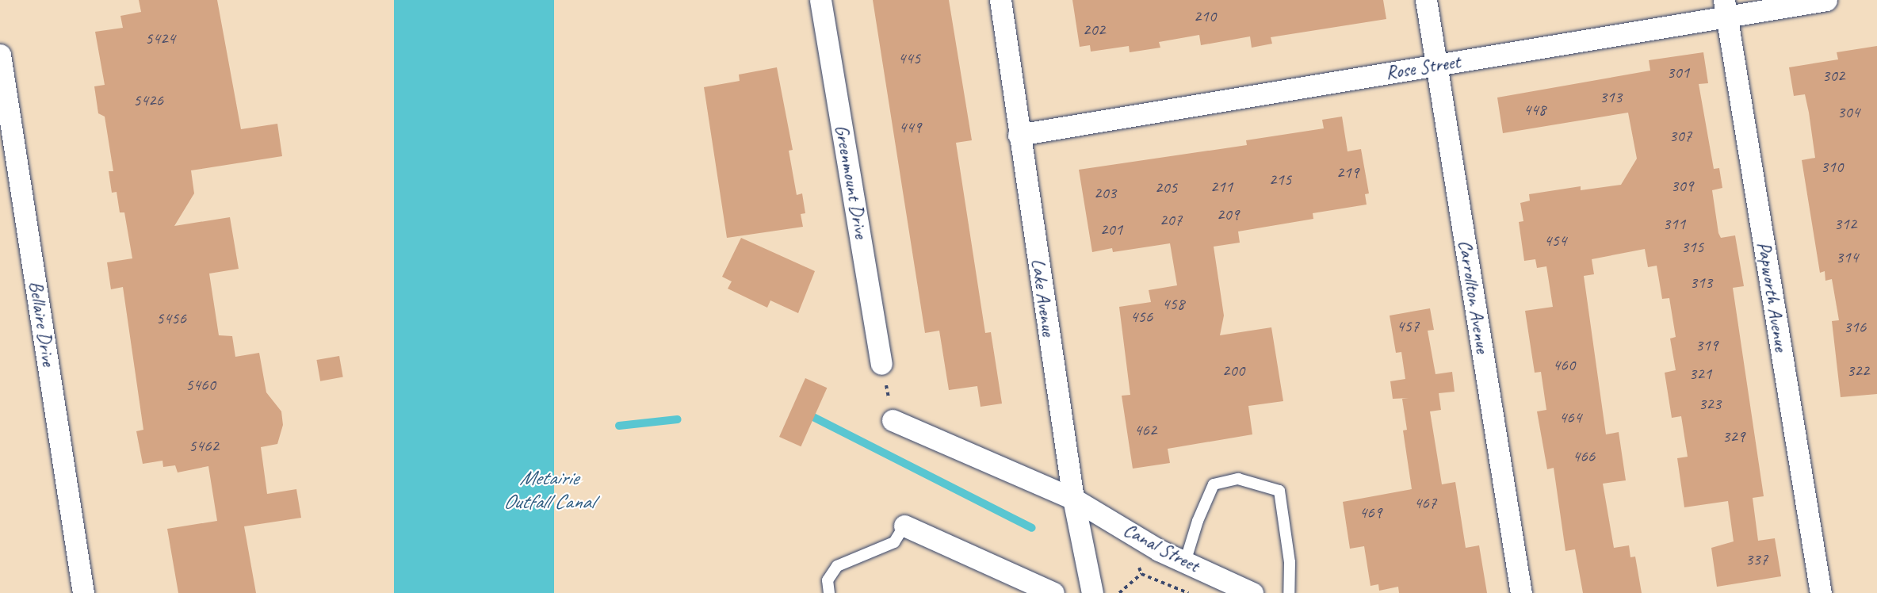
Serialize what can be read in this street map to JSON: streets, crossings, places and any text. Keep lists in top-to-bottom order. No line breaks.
{"streets":{"street":["Rose Street","Greenmount Drive","Carrollton Avenue","Papworth Avenue","Lake Avenue","Bellaire Drive","Canal Street"]},"crossings":[["Rose Street","Carrollton Avenue"],["Rose Street","Papworth Avenue"],["Rose Street","Lake Avenue"],["Lake Avenue","Canal Street"]],"water":["Metairie Outfall Canal"],"house_numbers":["210","202","5424","445","301","302","313","5426","448","304","449","307","310","219","215","309","211","205","203","209","207","311","312","201","454","315","314","313","458","456","5456","457","316","319","460","200","322","321","5460","323","464","462","329","5462","466","467","469","337"]}
